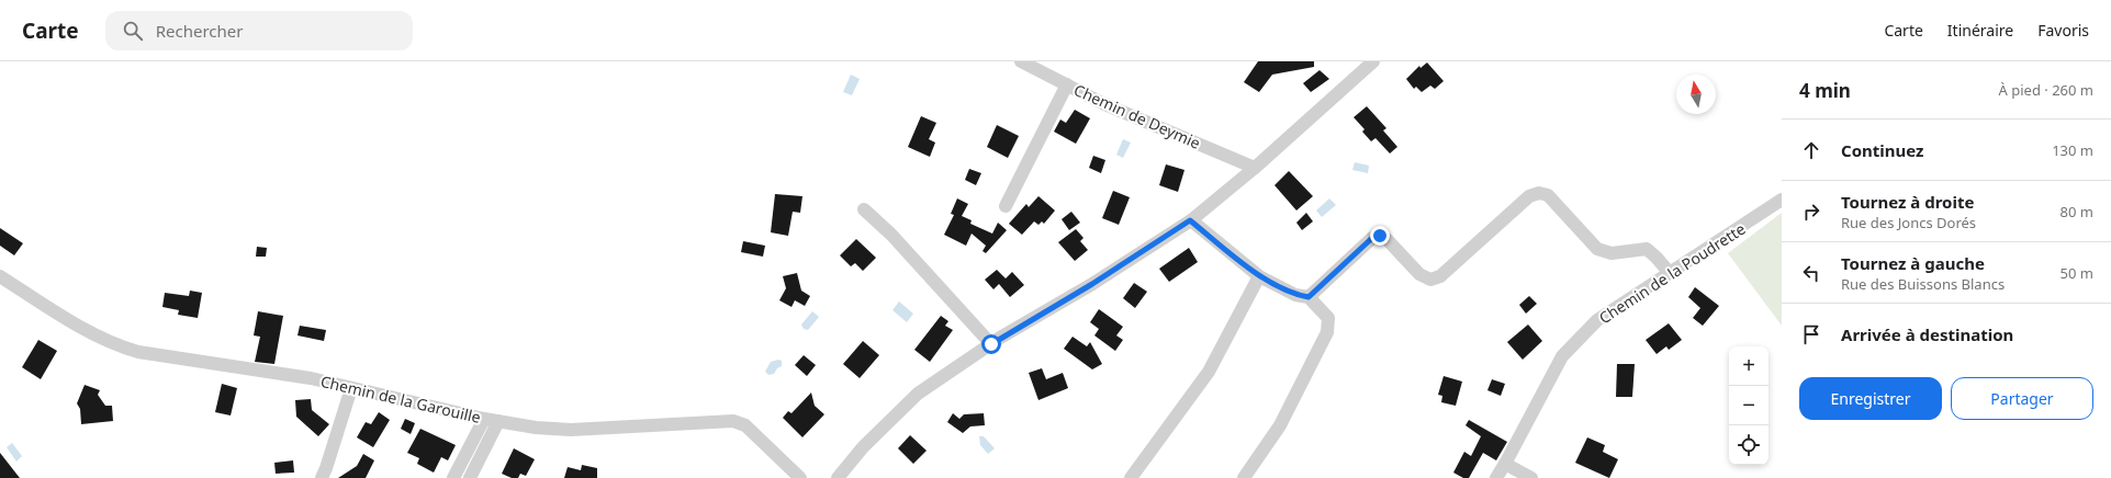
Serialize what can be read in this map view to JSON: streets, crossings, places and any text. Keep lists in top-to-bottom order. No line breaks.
{"streets":{"street":["Chemin de Deymie","Chemin de la Poudrette","Chemin de la Garouille"]},"north":"top","page":{"header":"Carte","search":"Rechercher","nav":["Carte","Itinéraire","Favoris"],"heading":["4 min","À pied · 260 m"],"list":[["Continuez","130 m"],["Tournez à droite","Rue des Joncs Dorés","80 m"],["Tournez à gauche","Rue des Buissons Blancs","50 m"],"Arrivée à destination"],"map_buttons":["+","−"],"buttons":["Enregistrer","Partager"]}}
